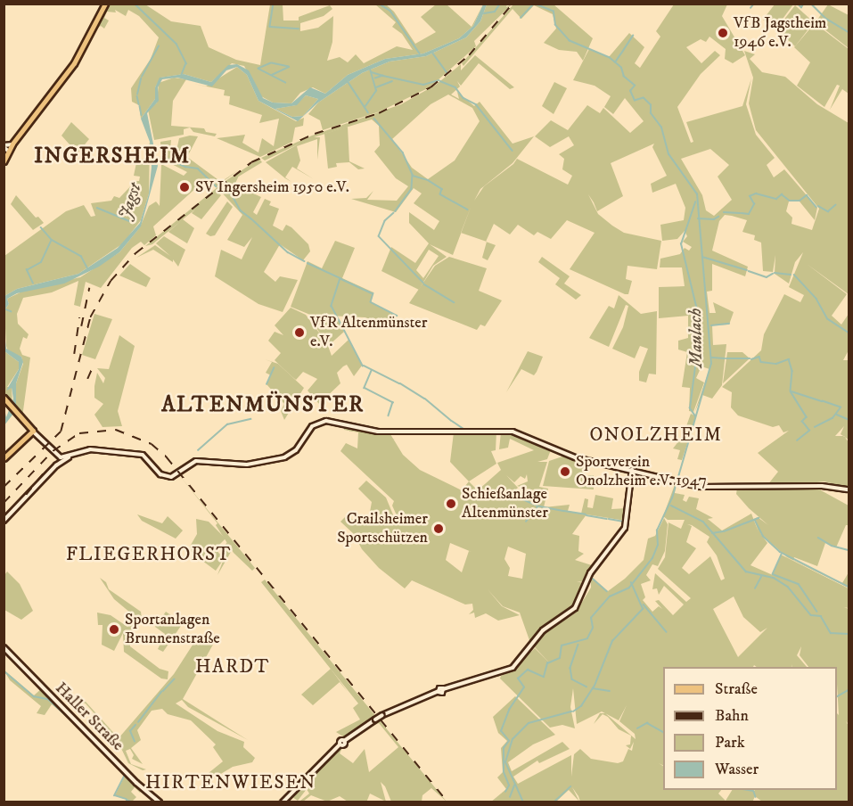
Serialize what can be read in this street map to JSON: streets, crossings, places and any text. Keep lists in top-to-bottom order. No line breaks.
{"streets":{"main road":["Haller Straße"]},"districts":["INGERSHEIM","ALTENMÜNSTER","ONOLZHEIM","FLIEGERHORST","HARDT","HIRTENWIESEN"],"water":["Jagst","Maulach"],"places":["VfB Jagstheim 1946 e.V.","SV Ingersheim 1950 e.V.","VfR Altenmünster e.V.","Sportverein Onolzheim e.V. 1947","Schießanlage Altenmünster","Crailsheimer Sportschützen","Sportanlagen Brunnenstraße"],"legend":["Straße","Bahn","Park","Wasser"]}
